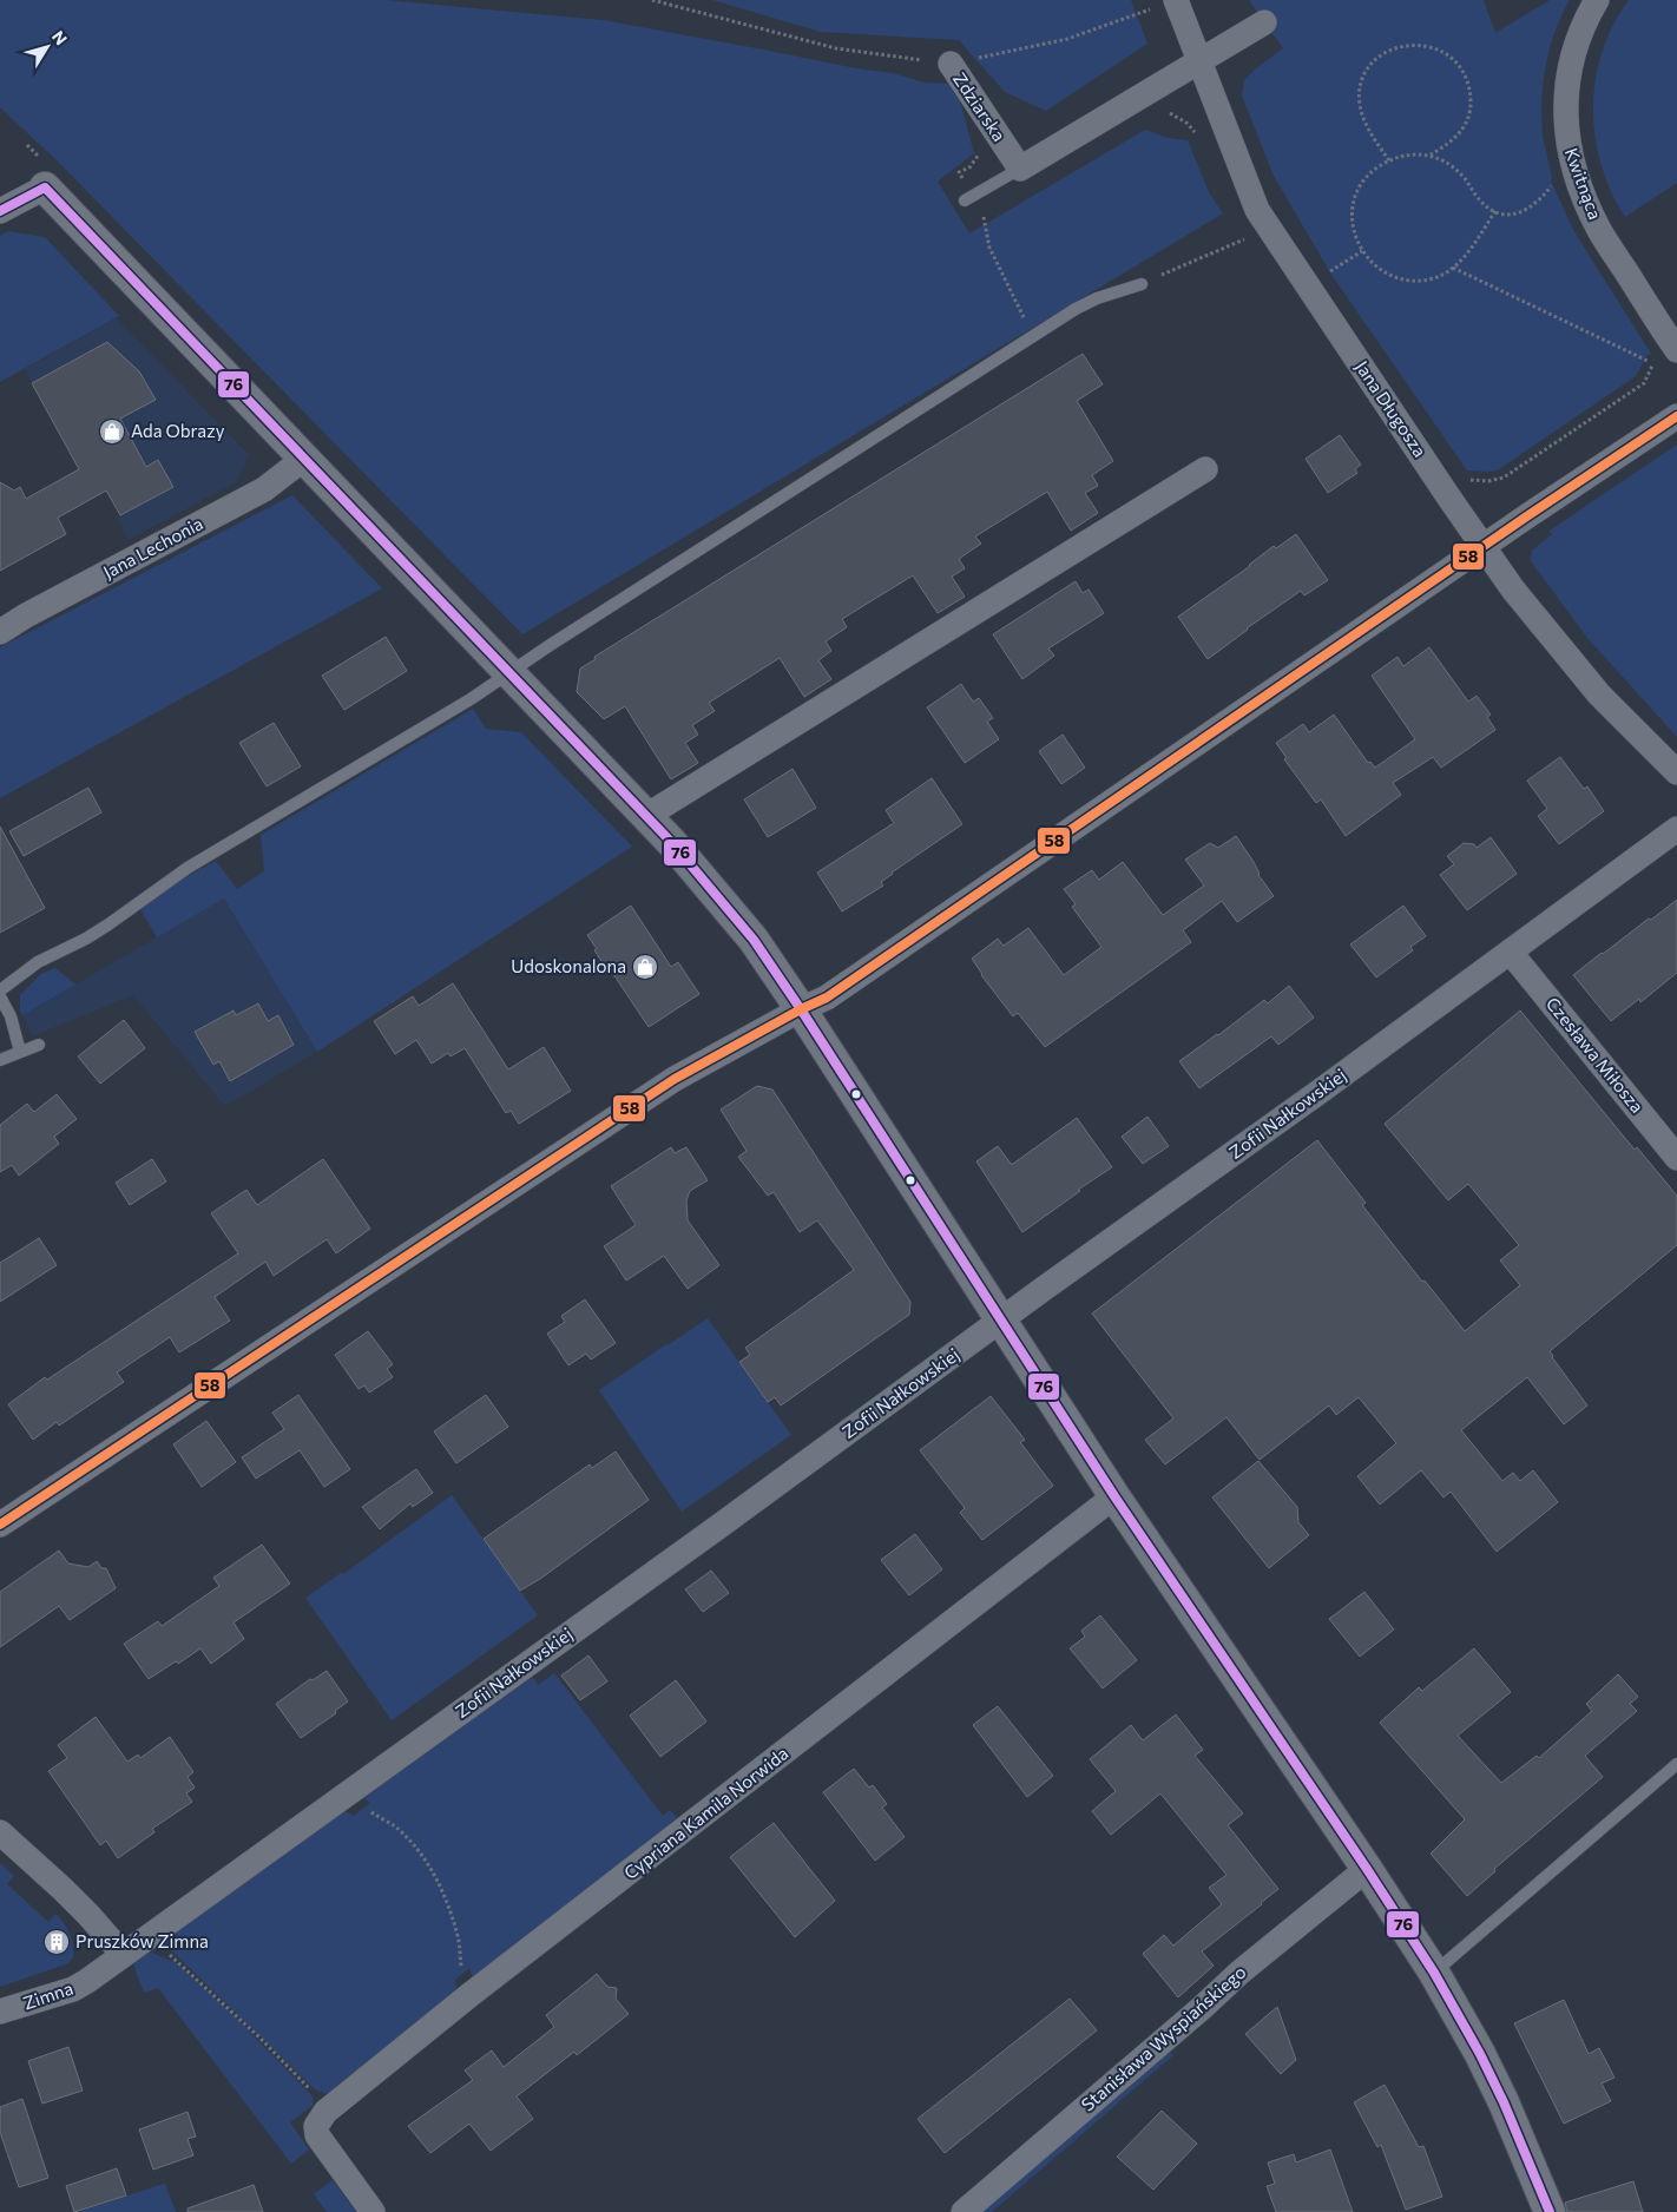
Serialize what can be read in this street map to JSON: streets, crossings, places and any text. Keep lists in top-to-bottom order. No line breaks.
{"streets":{"street":["Zdziarska","Kwitnąca","Jana Długosza","Jana Lechonia","Czesława Miłosza","Zofii Nałkowskiej","Cypriana Kamila Norwida","Zimna","Stanisława Wyspiańskiego"]},"crossings":[["Czesława Miłosza","Zofii Nałkowskiej"],["Zofii Nałkowskiej","Zimna"]],"places":{"shop":["Ada Obrazy","Udoskonalona"],"building":["Pruszków Zimna"]},"lines":["transit line 76","transit line 58"],"north":"top right"}
